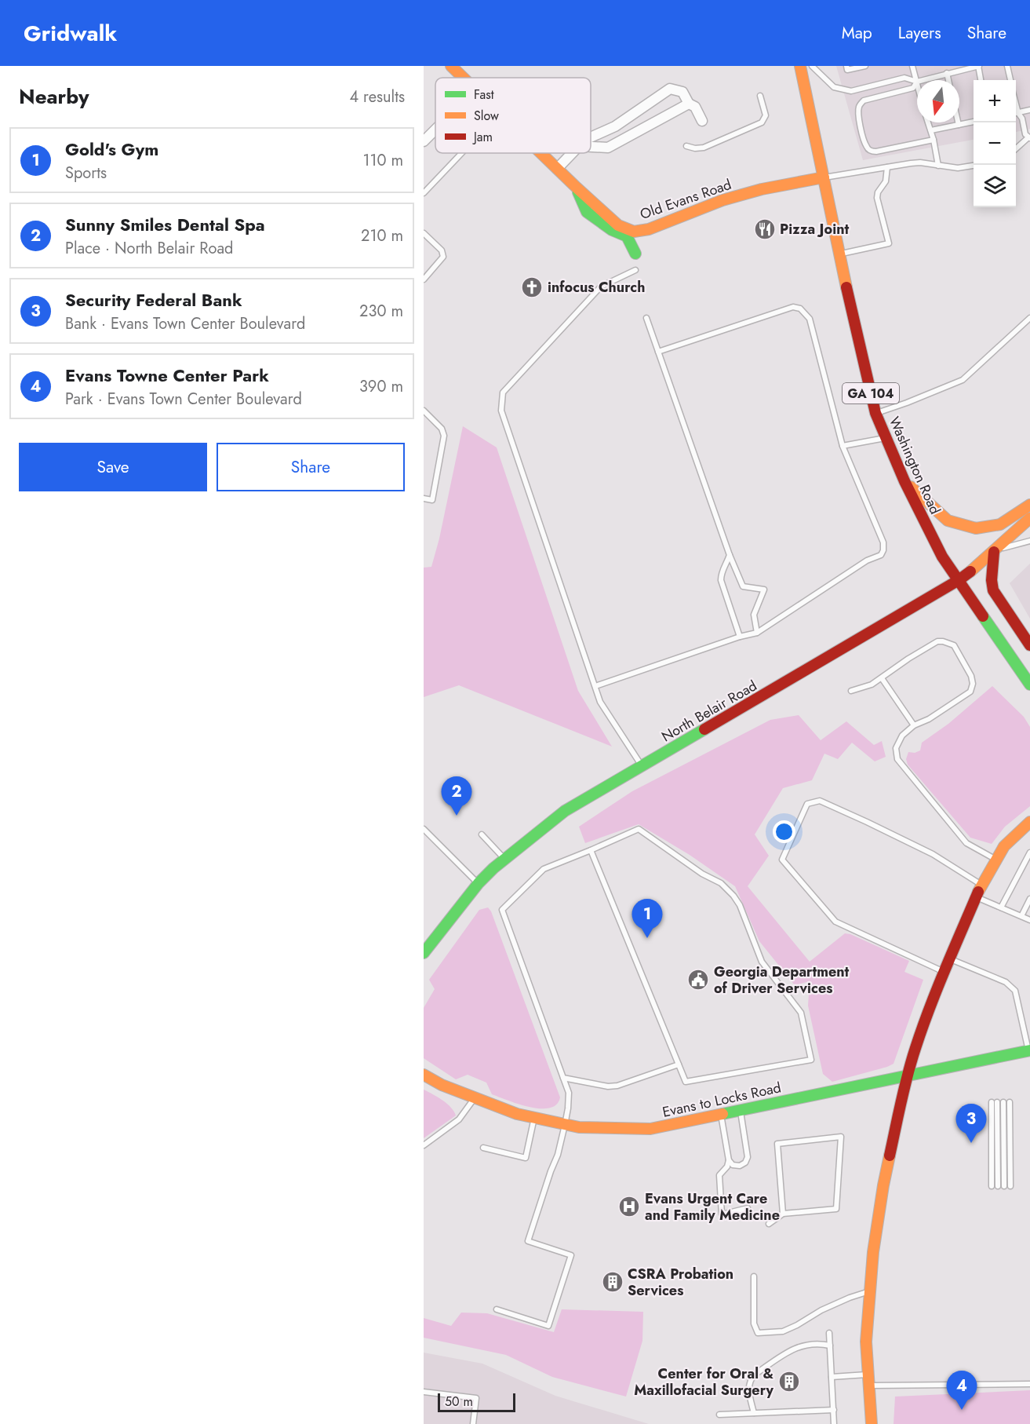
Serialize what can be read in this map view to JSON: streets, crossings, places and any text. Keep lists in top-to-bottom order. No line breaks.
{"streets":{"street":["Old Evans Road","GA 104","Washington Road","North Belair Road","Evans to Locks Road"]},"crossings":[["Old Evans Road","Washington Road"],["Washington Road","North Belair Road"]],"places":{"restaurant":["Pizza Joint"],"church":["infocus Church"],"public building":["Georgia Department of Driver Services"],"hospital":["Evans Urgent Care and Family Medicine"],"building":["CSRA Probation Services","Center for Oral & Maxillofacial Surgery"]},"legend":["Fast","Slow","Jam"],"scale_bar":"50 m","north":"bottom","page":{"header":"Gridwalk","nav":["Map","Layers","Share"],"heading":["Nearby","4 results"],"map_buttons":["+","−"],"list":[{"mark":"1","name":"Gold's Gym","note":"Sports","value":"110 m"},{"mark":"2","name":"Sunny Smiles Dental Spa","note":"Place · North Belair Road","value":"210 m"},{"mark":"3","name":"Security Federal Bank","note":"Bank · Evans Town Center Boulevard","value":"230 m"},{"mark":"4","name":"Evans Towne Center Park","note":"Park · Evans Town Center Boulevard","value":"390 m"}],"buttons":["Save","Share"],"pins":["2","1","3","4"],"scale":"50 m"}}
